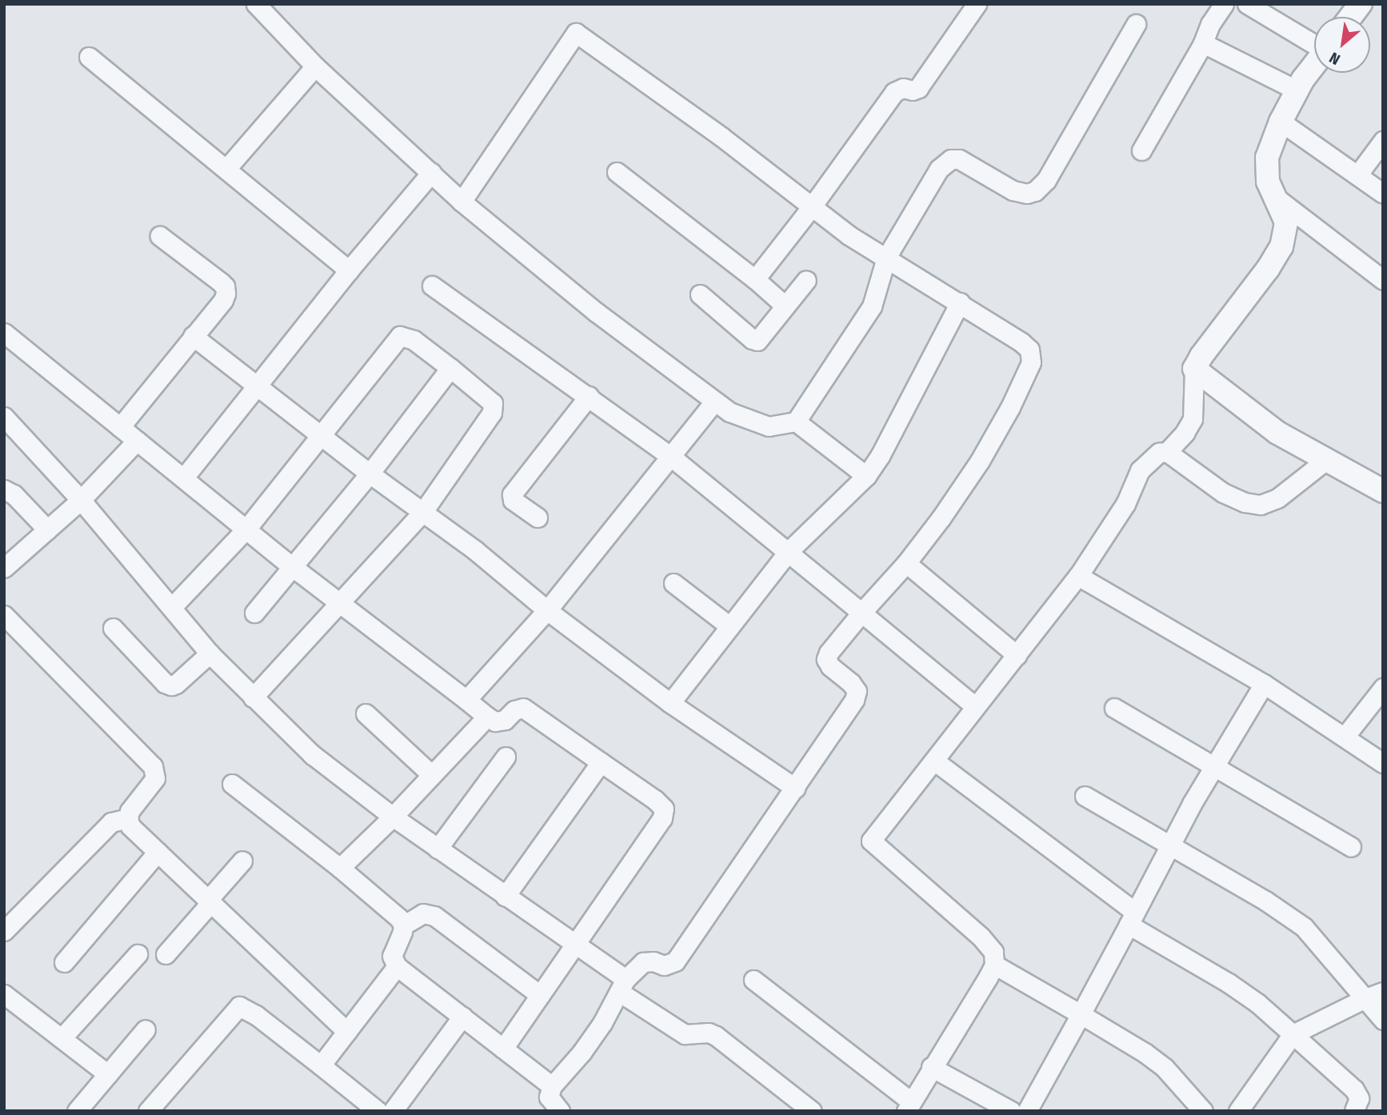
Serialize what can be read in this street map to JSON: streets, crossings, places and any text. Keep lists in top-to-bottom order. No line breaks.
{"north":"bottom left"}
